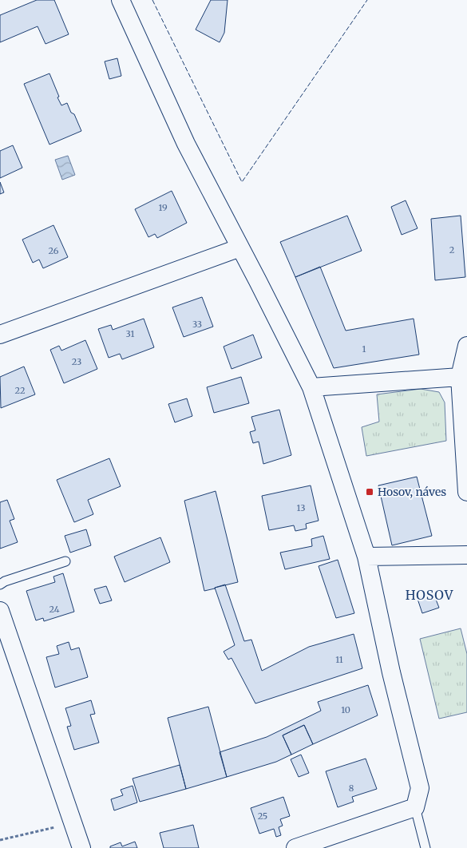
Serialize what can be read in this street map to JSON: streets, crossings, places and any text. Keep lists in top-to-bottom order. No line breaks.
{"districts":["HOSOV"],"places":{"transit":["Hosov, náves"]},"house_numbers":["19","2","26","33","31","1","23","22","13","24","11","10","8","25"]}
